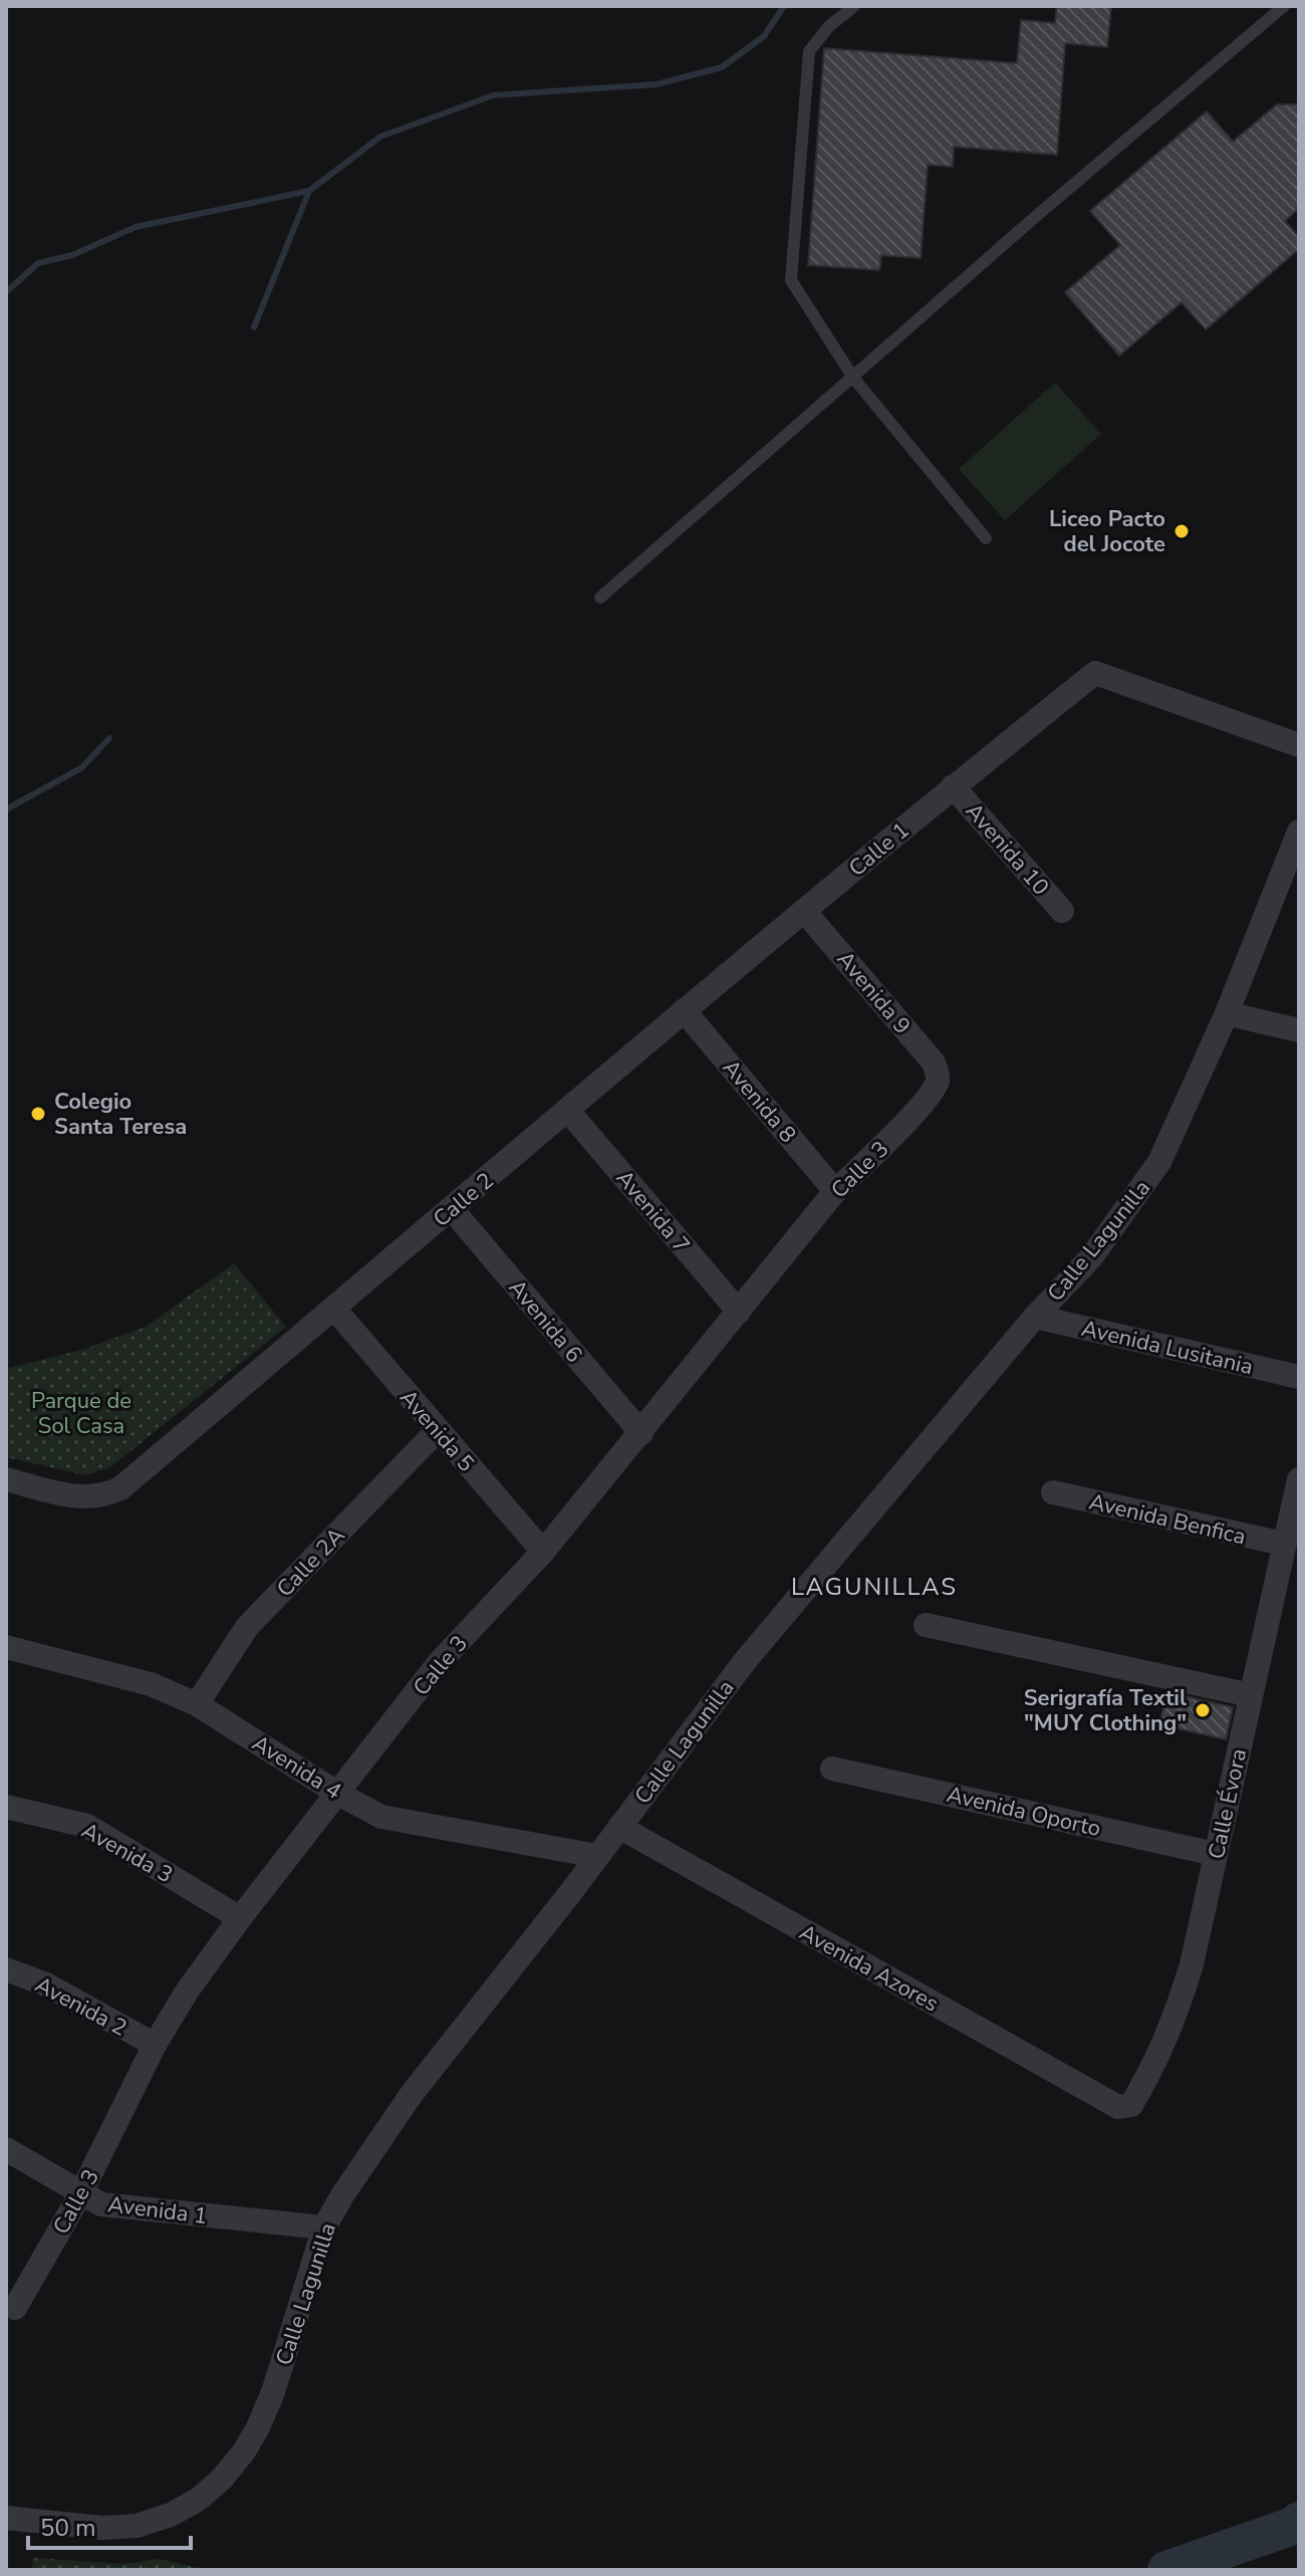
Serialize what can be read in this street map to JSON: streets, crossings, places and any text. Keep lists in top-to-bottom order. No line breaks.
{"streets":{"street":["Calle 1","Avenida 10","Avenida 9","Avenida 8","Calle 3","Calle 2","Avenida 7","Calle Lagunilla","Avenida 6","Avenida Lusitania","Avenida 5","Avenida Benfica","Calle 2A","Avenida 4","Calle Évora","Avenida Oporto","Avenida 3","Avenida Azores","Avenida 2","Avenida 1"]},"crossings":[["Calle 1","Avenida 10"],["Calle 1","Avenida 9"],["Calle 1","Calle 2"],["Avenida 9","Calle 3"],["Avenida 9","Calle 2"],["Avenida 8","Calle 3"],["Avenida 8","Calle 2"],["Calle 3","Avenida 7"],["Calle 3","Avenida 6"],["Calle 3","Avenida 5"],["Calle 3","Avenida 4"],["Calle 3","Avenida 3"],["Calle 3","Avenida 2"],["Calle 3","Avenida 1"],["Calle 2","Avenida 7"],["Calle 2","Avenida 6"],["Calle 2","Avenida 5"],["Calle Lagunilla","Avenida Lusitania"],["Calle Lagunilla","Avenida 4"],["Calle Lagunilla","Avenida Azores"],["Calle Lagunilla","Avenida 1"],["Avenida 5","Calle 2A"],["Avenida Benfica","Calle Évora"],["Calle 2A","Avenida 4"],["Calle Évora","Avenida Oporto"],["Calle Évora","Avenida Azores"]],"districts":["LAGUNILLAS"],"parks":["Parque de Sol Casa"],"places":["Liceo Pacto del Jocote","Colegio Santa Teresa","Serigrafía Textil \"MUY Clothing\""],"scale_bar":"50 m"}
